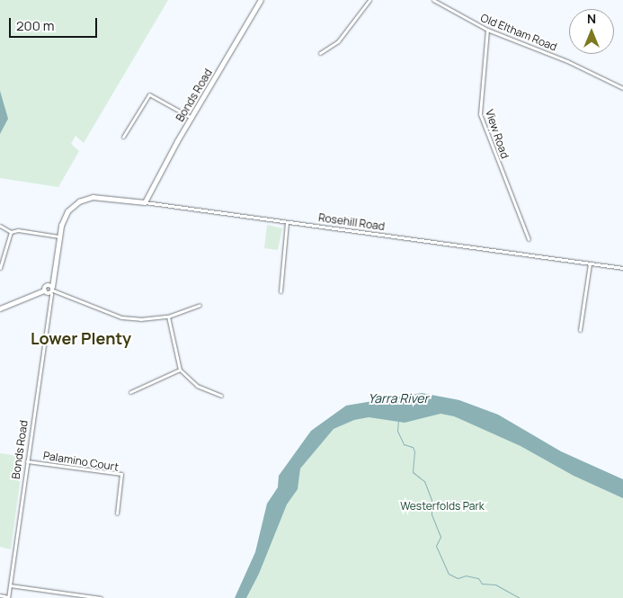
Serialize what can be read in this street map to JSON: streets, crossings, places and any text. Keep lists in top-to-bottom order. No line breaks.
{"streets":{"street":["Old Eltham Road","Bonds Road","View Road","Rosehill Road","Palamino Court"]},"crossings":[["Old Eltham Road","View Road"],["Bonds Road","Rosehill Road"],["Bonds Road","Palamino Court"]],"districts":["Lower Plenty"],"water":["Yarra River"],"parks":["Westerfolds Park"],"scale_bar":"200 m","north":"top"}
